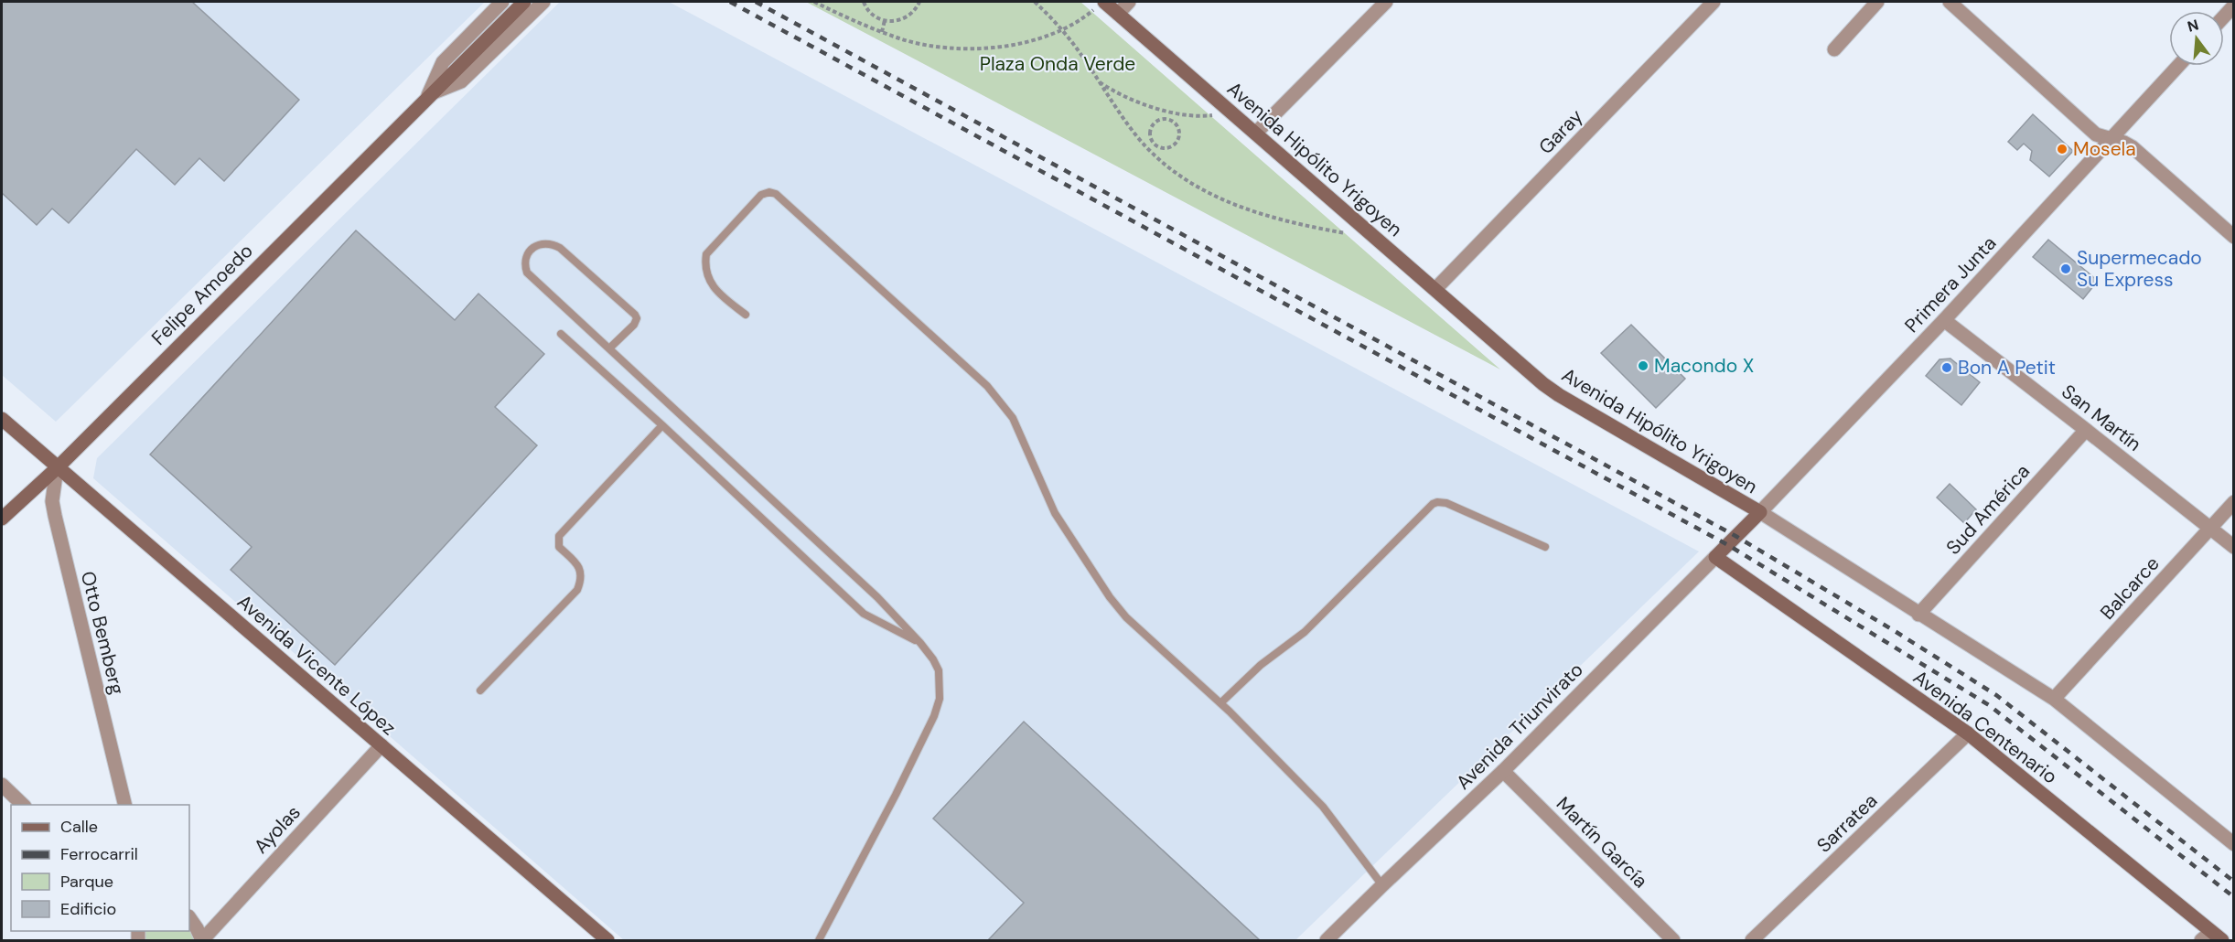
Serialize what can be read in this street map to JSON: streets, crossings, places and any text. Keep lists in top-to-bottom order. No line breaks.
{"streets":{"main road":["Avenida Hipólito Yrigoyen","Primera Junta","Felipe Amoedo","Avenida Vicente López","Avenida Triunvirato","Avenida Centenario"],"street":["Garay","San Martín","Sud América","Balcarce","Otto Bemberg","Sarratea","Ayolas","Martín García"]},"crossings":[["Garay","Avenida Hipólito Yrigoyen"],["Avenida Hipólito Yrigoyen","Primera Junta"],["Avenida Hipólito Yrigoyen","Sud América"],["Avenida Hipólito Yrigoyen","Balcarce"],["Primera Junta","San Martín"],["Primera Junta","Avenida Triunvirato"],["Felipe Amoedo","Otto Bemberg"],["Felipe Amoedo","Avenida Vicente López"],["San Martín","Sud América"],["San Martín","Balcarce"],["Otto Bemberg","Avenida Vicente López"],["Avenida Vicente López","Ayolas"],["Avenida Triunvirato","Avenida Centenario"],["Avenida Triunvirato","Martín García"],["Avenida Centenario","Sarratea"]],"parks":["Plaza Onda Verde"],"places":["Mosela","Supermecado Su Express","Macondo X","Bon A Petit"],"legend":["Calle","Ferrocarril","Parque","Edificio"],"north":"top"}
